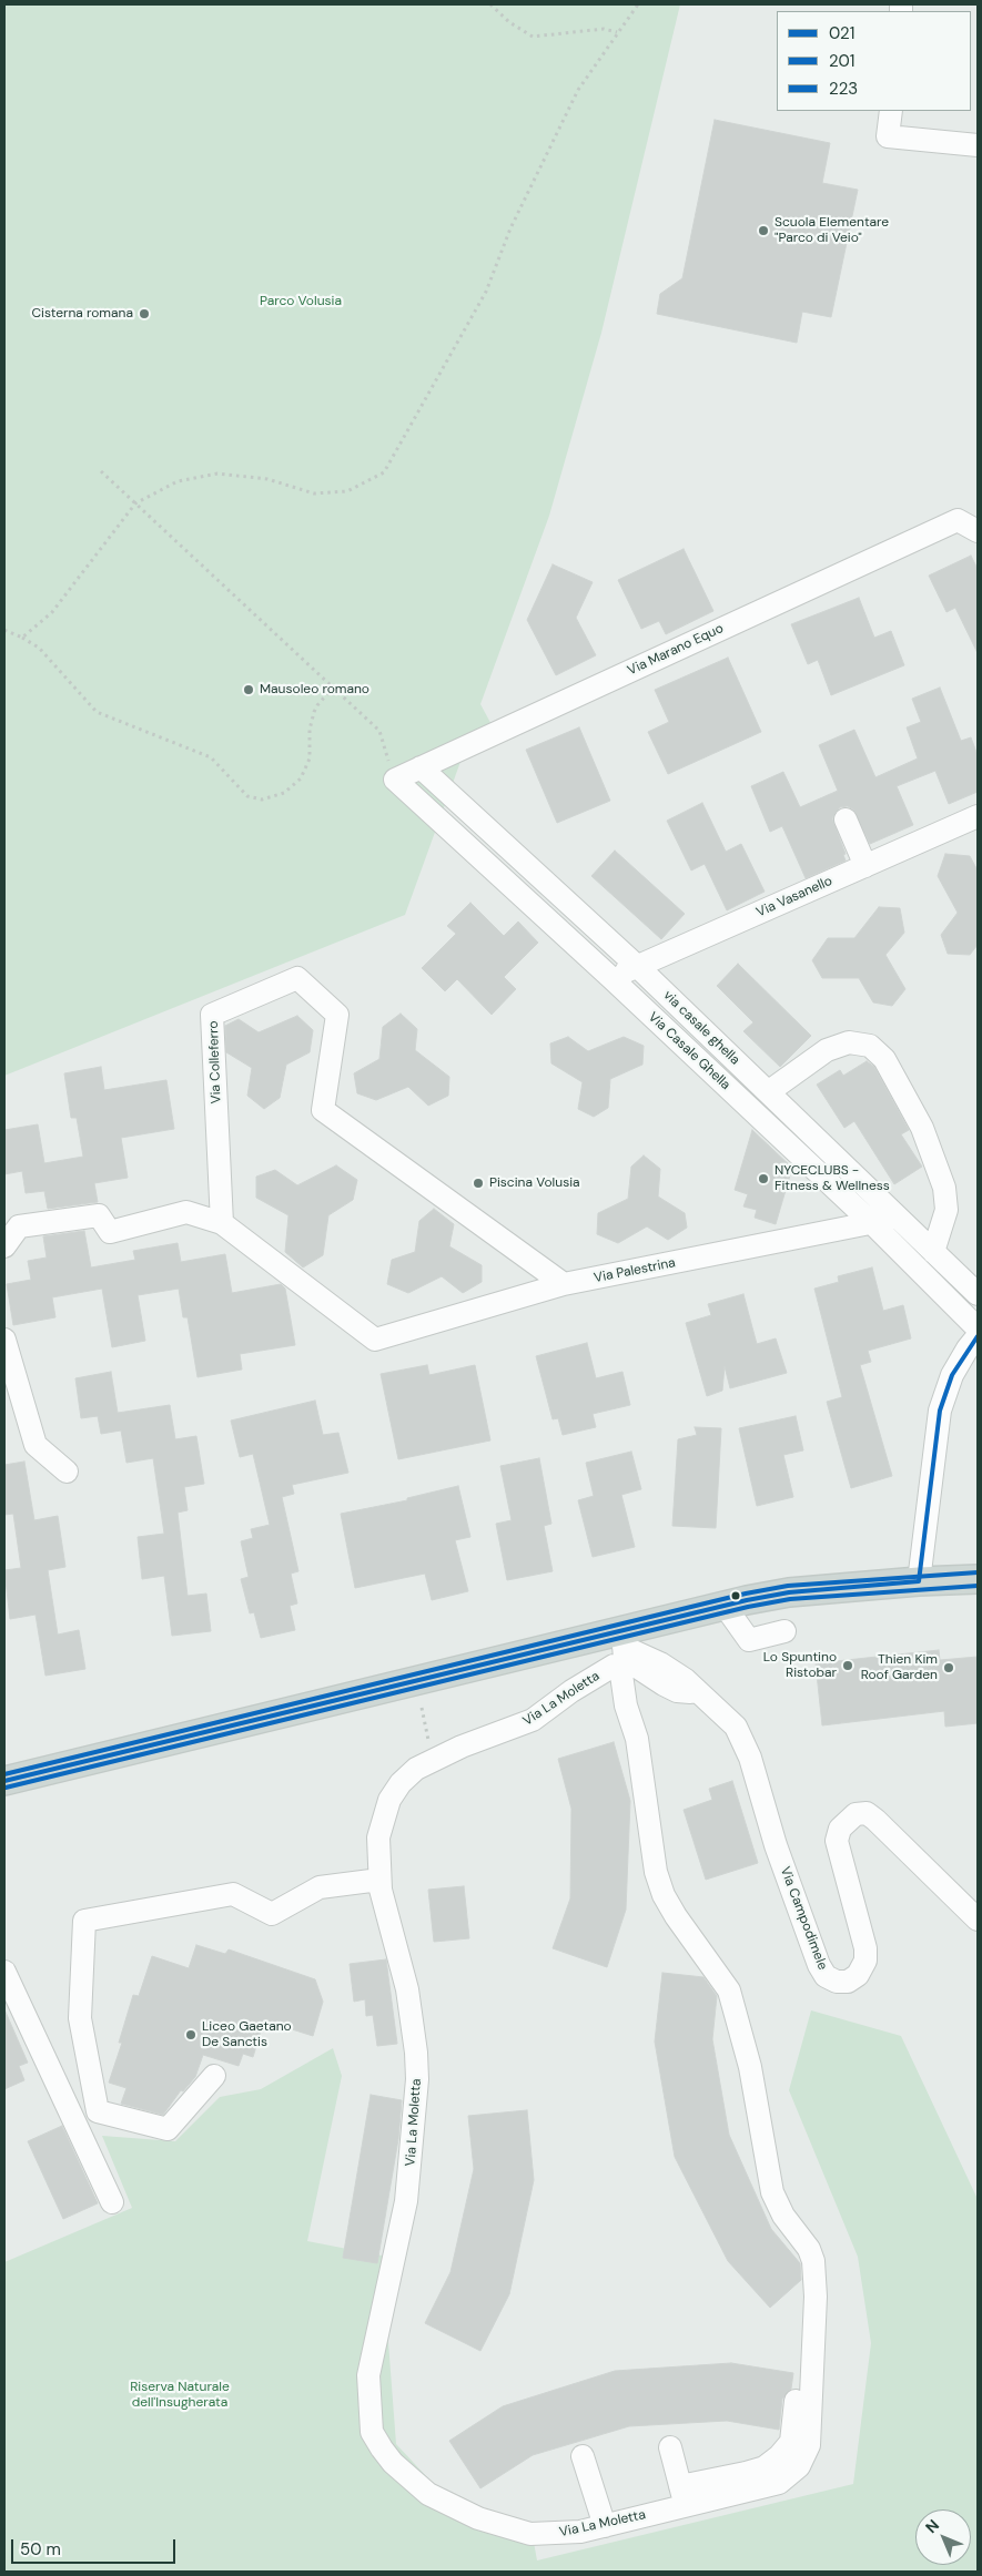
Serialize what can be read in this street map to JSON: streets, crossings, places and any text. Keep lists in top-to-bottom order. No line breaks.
{"streets":{"street":["Via Marano Equo","Via Vasanello","via casale ghella","Via Casale Ghella","Via Colleferro","Via Palestrina","Via La Moletta","Via Campodimele"]},"crossings":[["Via Marano Equo","via casale ghella"],["Via Marano Equo","Via Casale Ghella"],["Via Vasanello","via casale ghella"],["Via Vasanello","Via Casale Ghella"],["via casale ghella","Via Palestrina"],["Via Casale Ghella","Via Palestrina"],["Via Colleferro","Via Palestrina"],["Via La Moletta","Via Campodimele"]],"parks":["Parco Volusia","Riserva Naturale dell'Insugherata"],"places":["Scuola Elementare \"Parco di Veio\"","Cisterna romana","Mausoleo romano","NYCECLUBS - Fitness & Wellness","Piscina Volusia","Lo Spuntino Ristobar","Thien Kim Roof Garden","Liceo Gaetano De Sanctis"],"lines":["transit line 021","transit line 223","transit line 201"],"legend":["021","201","223"],"scale_bar":"50 m","north":"top left"}
